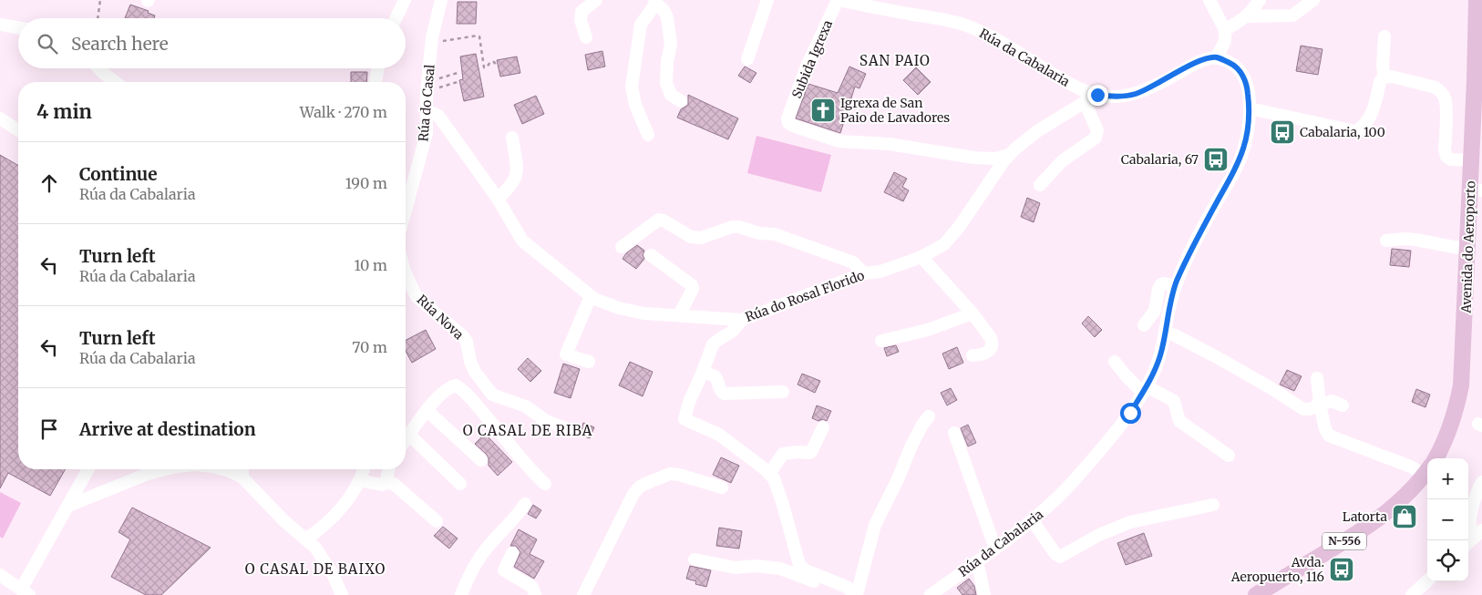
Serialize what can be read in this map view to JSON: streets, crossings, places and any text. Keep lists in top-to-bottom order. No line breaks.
{"streets":{"main road":["Avenida do Aeroporto","N-556"],"street":["Rúa da Cabalaria","Subida Igrexa","Rúa do Casal","Rúa do Rosal Florido","Rúa Nova"]},"crossings":[["Rúa da Cabalaria","Subida Igrexa"],["Rúa da Cabalaria","Rúa do Rosal Florido"],["Subida Igrexa","Rúa do Rosal Florido"],["Rúa do Casal","Rúa do Rosal Florido"]],"districts":["SAN PAIO","O CASAL DE RIBA","O CASAL DE BAIXO"],"places":{"church":["Igrexa de San Paio de Lavadores"],"bus stop":["Cabalaria, 100","Cabalaria, 67","Avda. Aeropuerto, 116"],"shop":["Latorta"]},"page":{"search":"Search here","heading":["4 min","Walk · 270 m"],"list":[["Continue","Rúa da Cabalaria","190 m"],["Turn left","Rúa da Cabalaria","10 m"],["Turn left","Rúa da Cabalaria","70 m"],"Arrive at destination"],"map_buttons":["+","−"]}}
